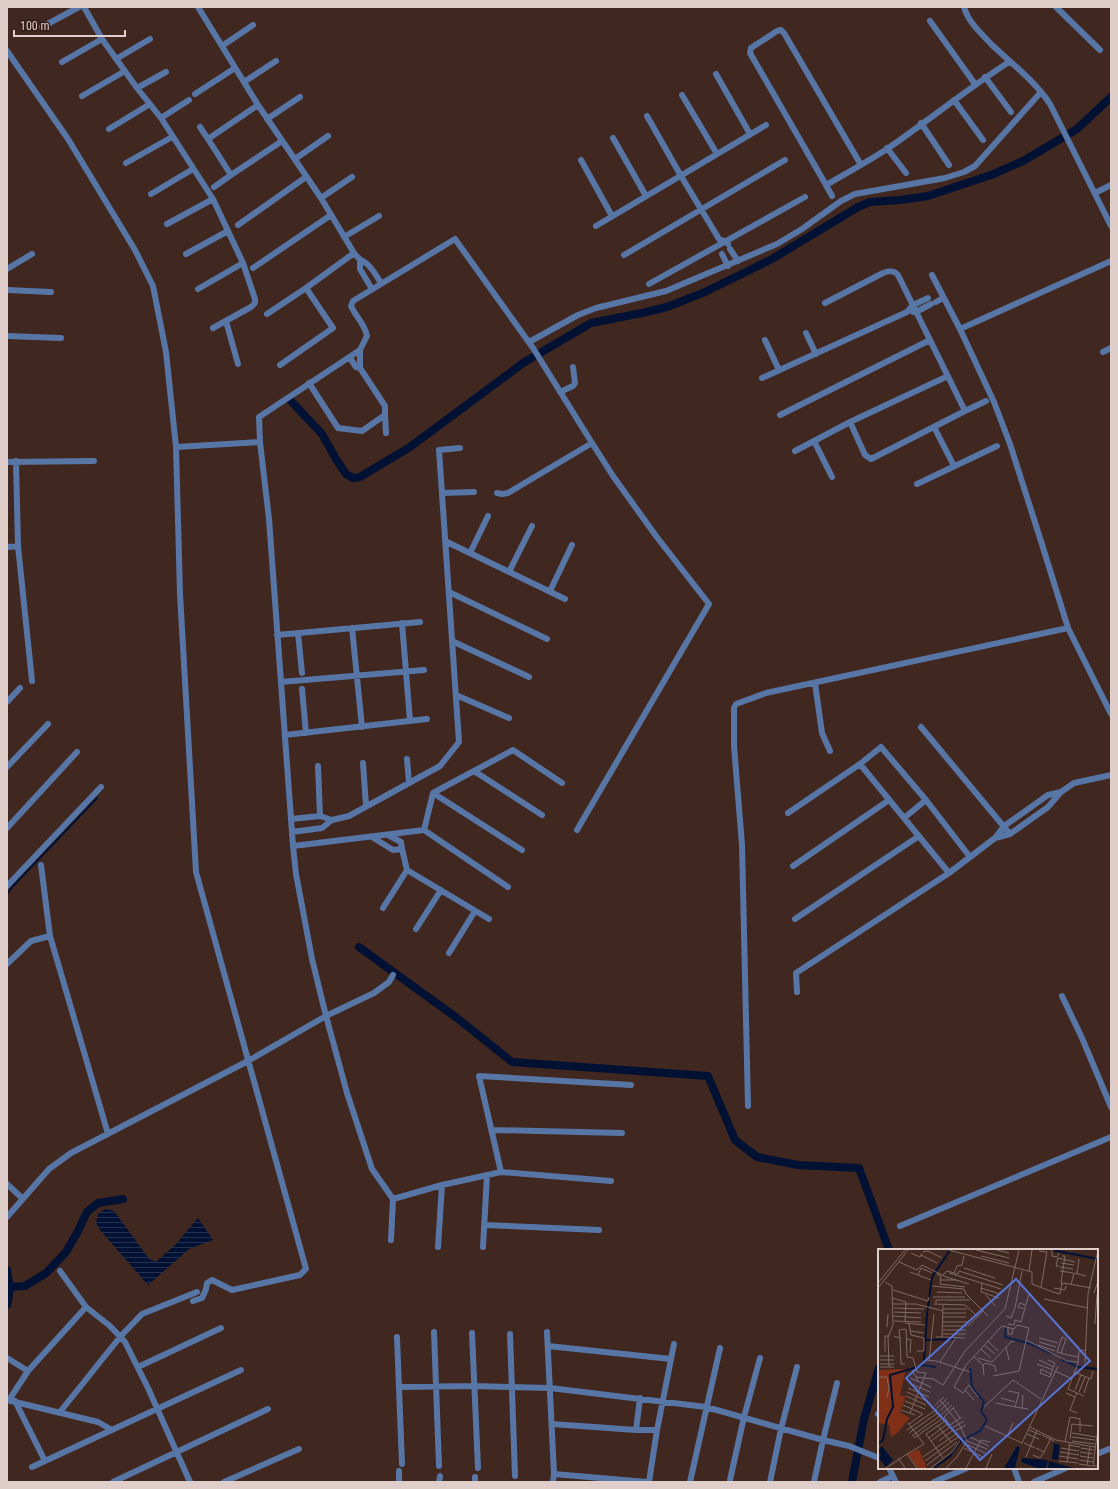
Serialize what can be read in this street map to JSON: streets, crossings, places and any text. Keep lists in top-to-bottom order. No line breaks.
{"scale_bar":"100 m"}
